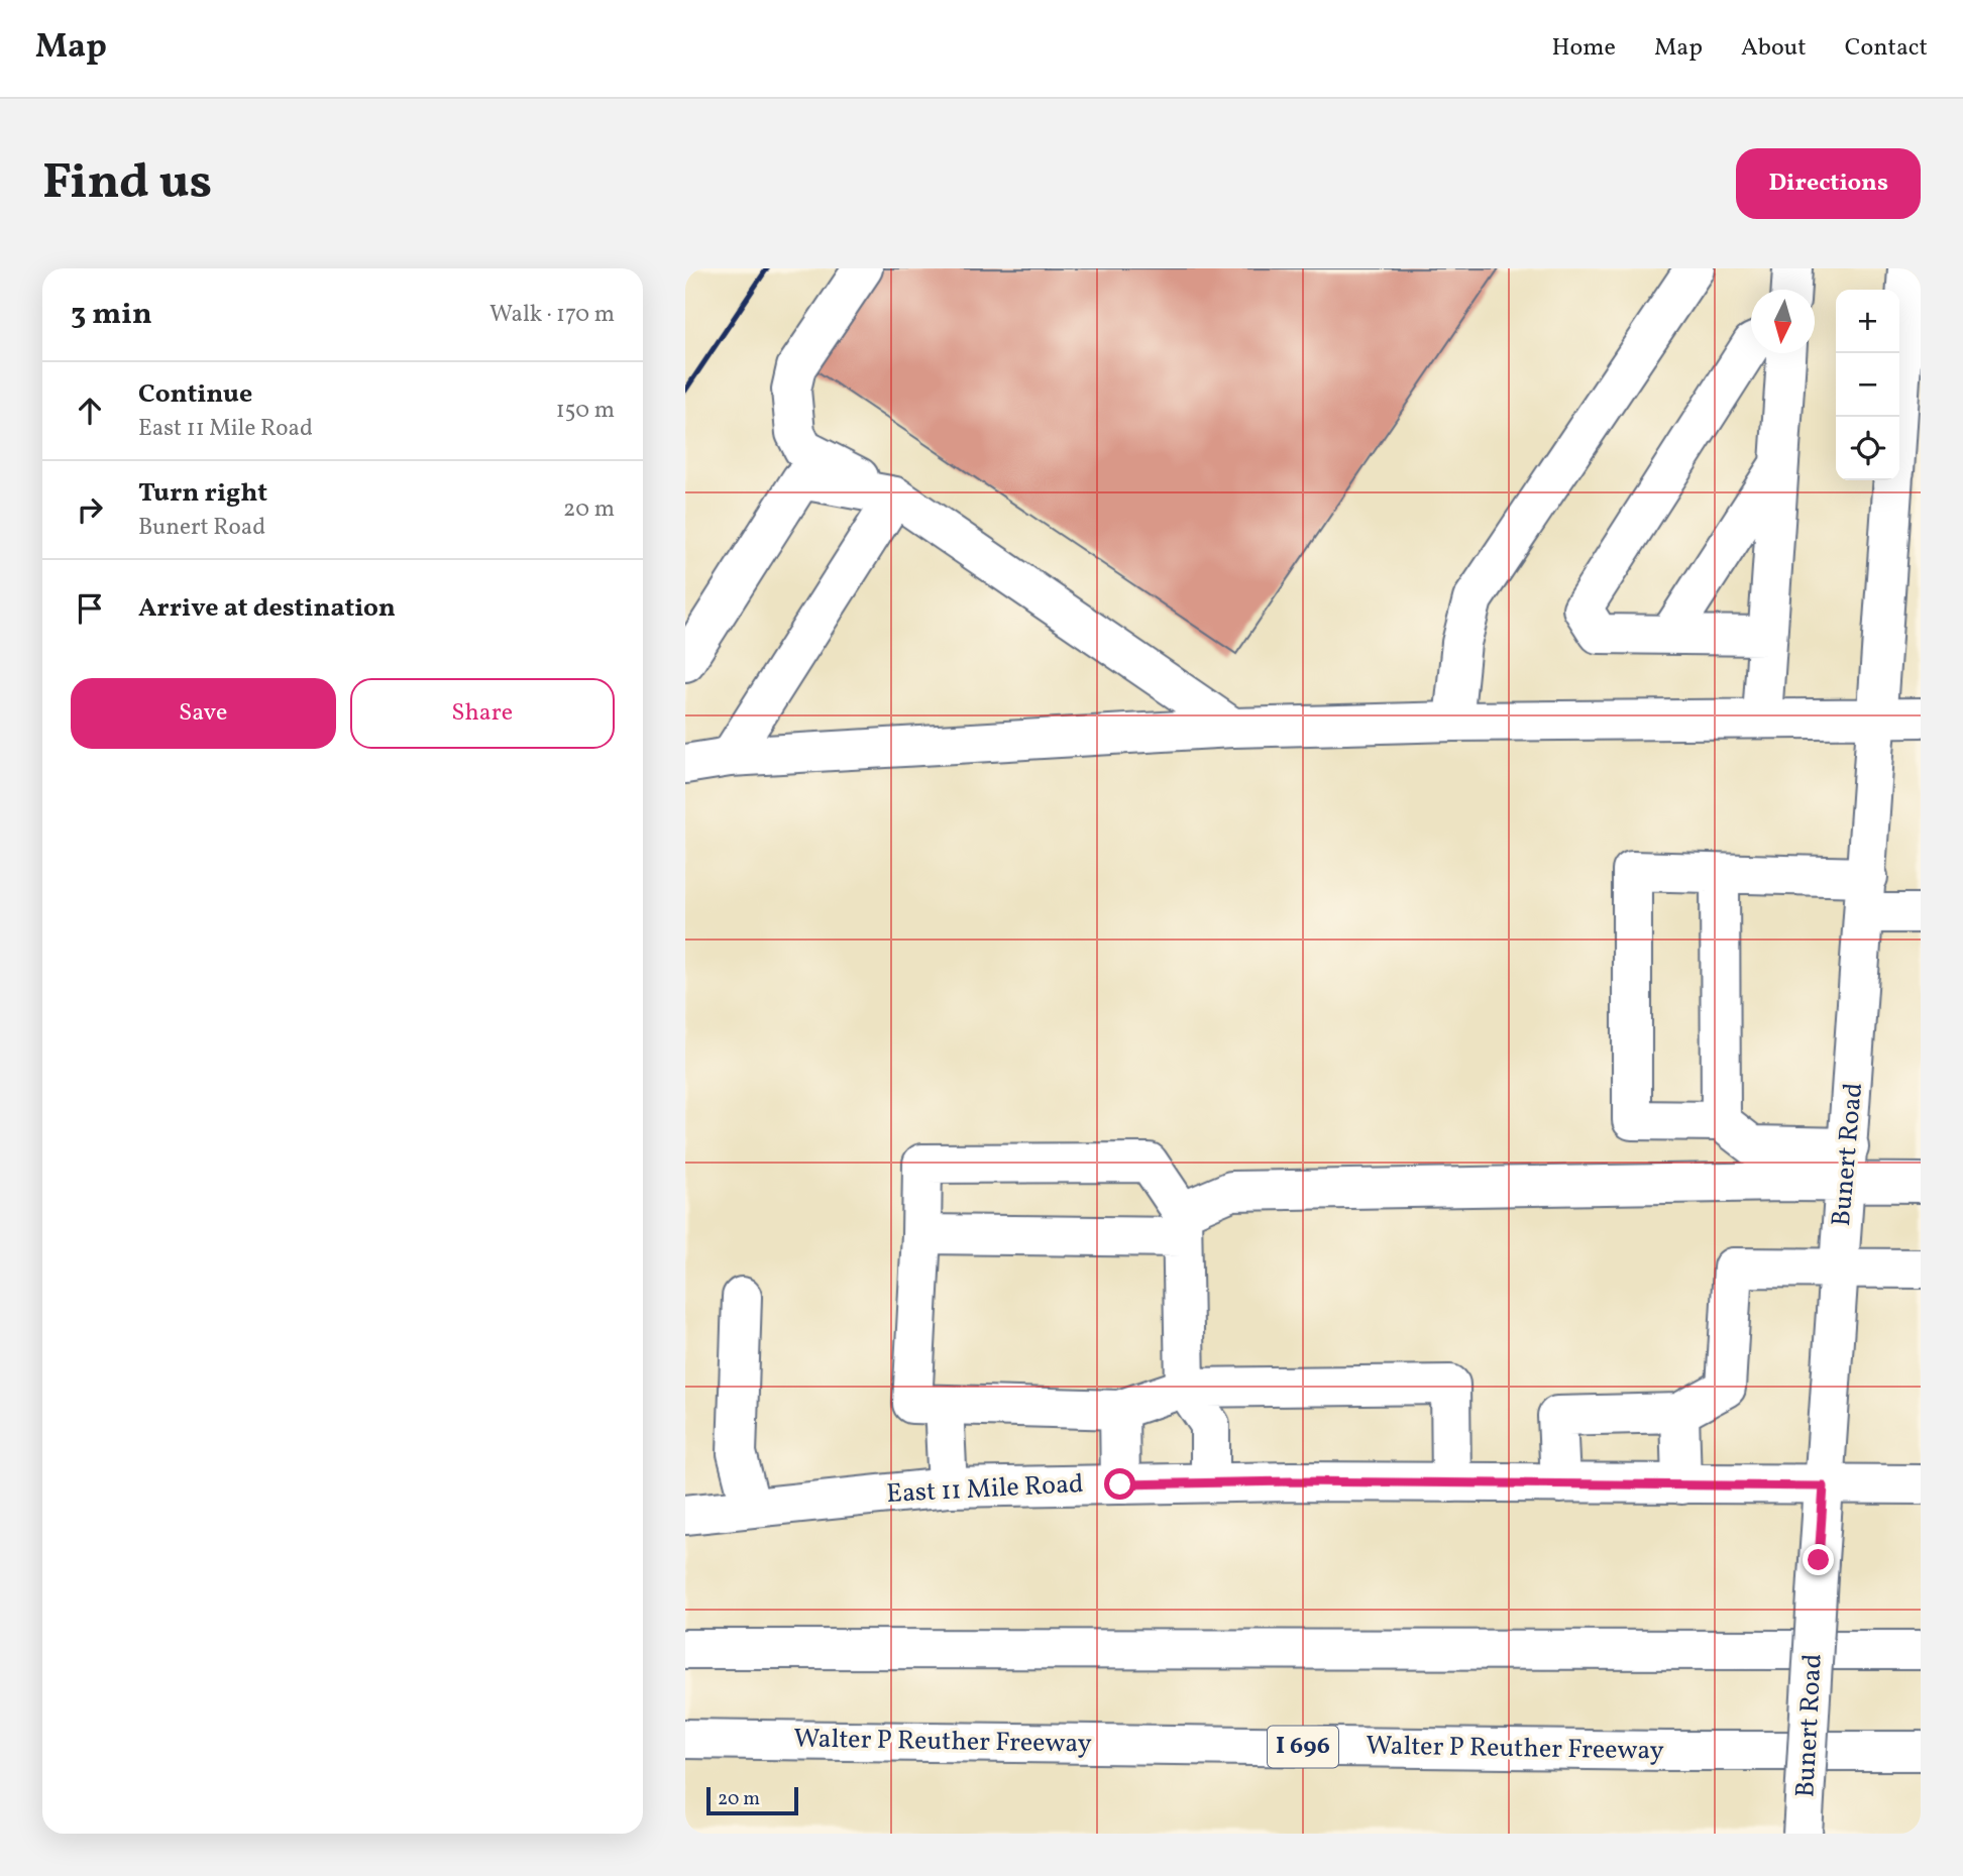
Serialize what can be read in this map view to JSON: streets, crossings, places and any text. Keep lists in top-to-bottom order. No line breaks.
{"streets":{"main road":["Bunert Road","East 11 Mile Road","Walter P Reuther Freeway","I 696"]},"crossings":[["Bunert Road","East 11 Mile Road"]],"scale_bar":"20 m","north":"bottom","page":{"header":"Map","nav":["Home","Map","About","Contact"],"buttons":["Directions",["Save","Share"]],"title":"Find us","heading":["3 min","Walk · 170 m"],"map_buttons":["+","−"],"list":[["Continue","East 11 Mile Road","150 m"],["Turn right","Bunert Road","20 m"],"Arrive at destination"],"scale":"20 m"}}
